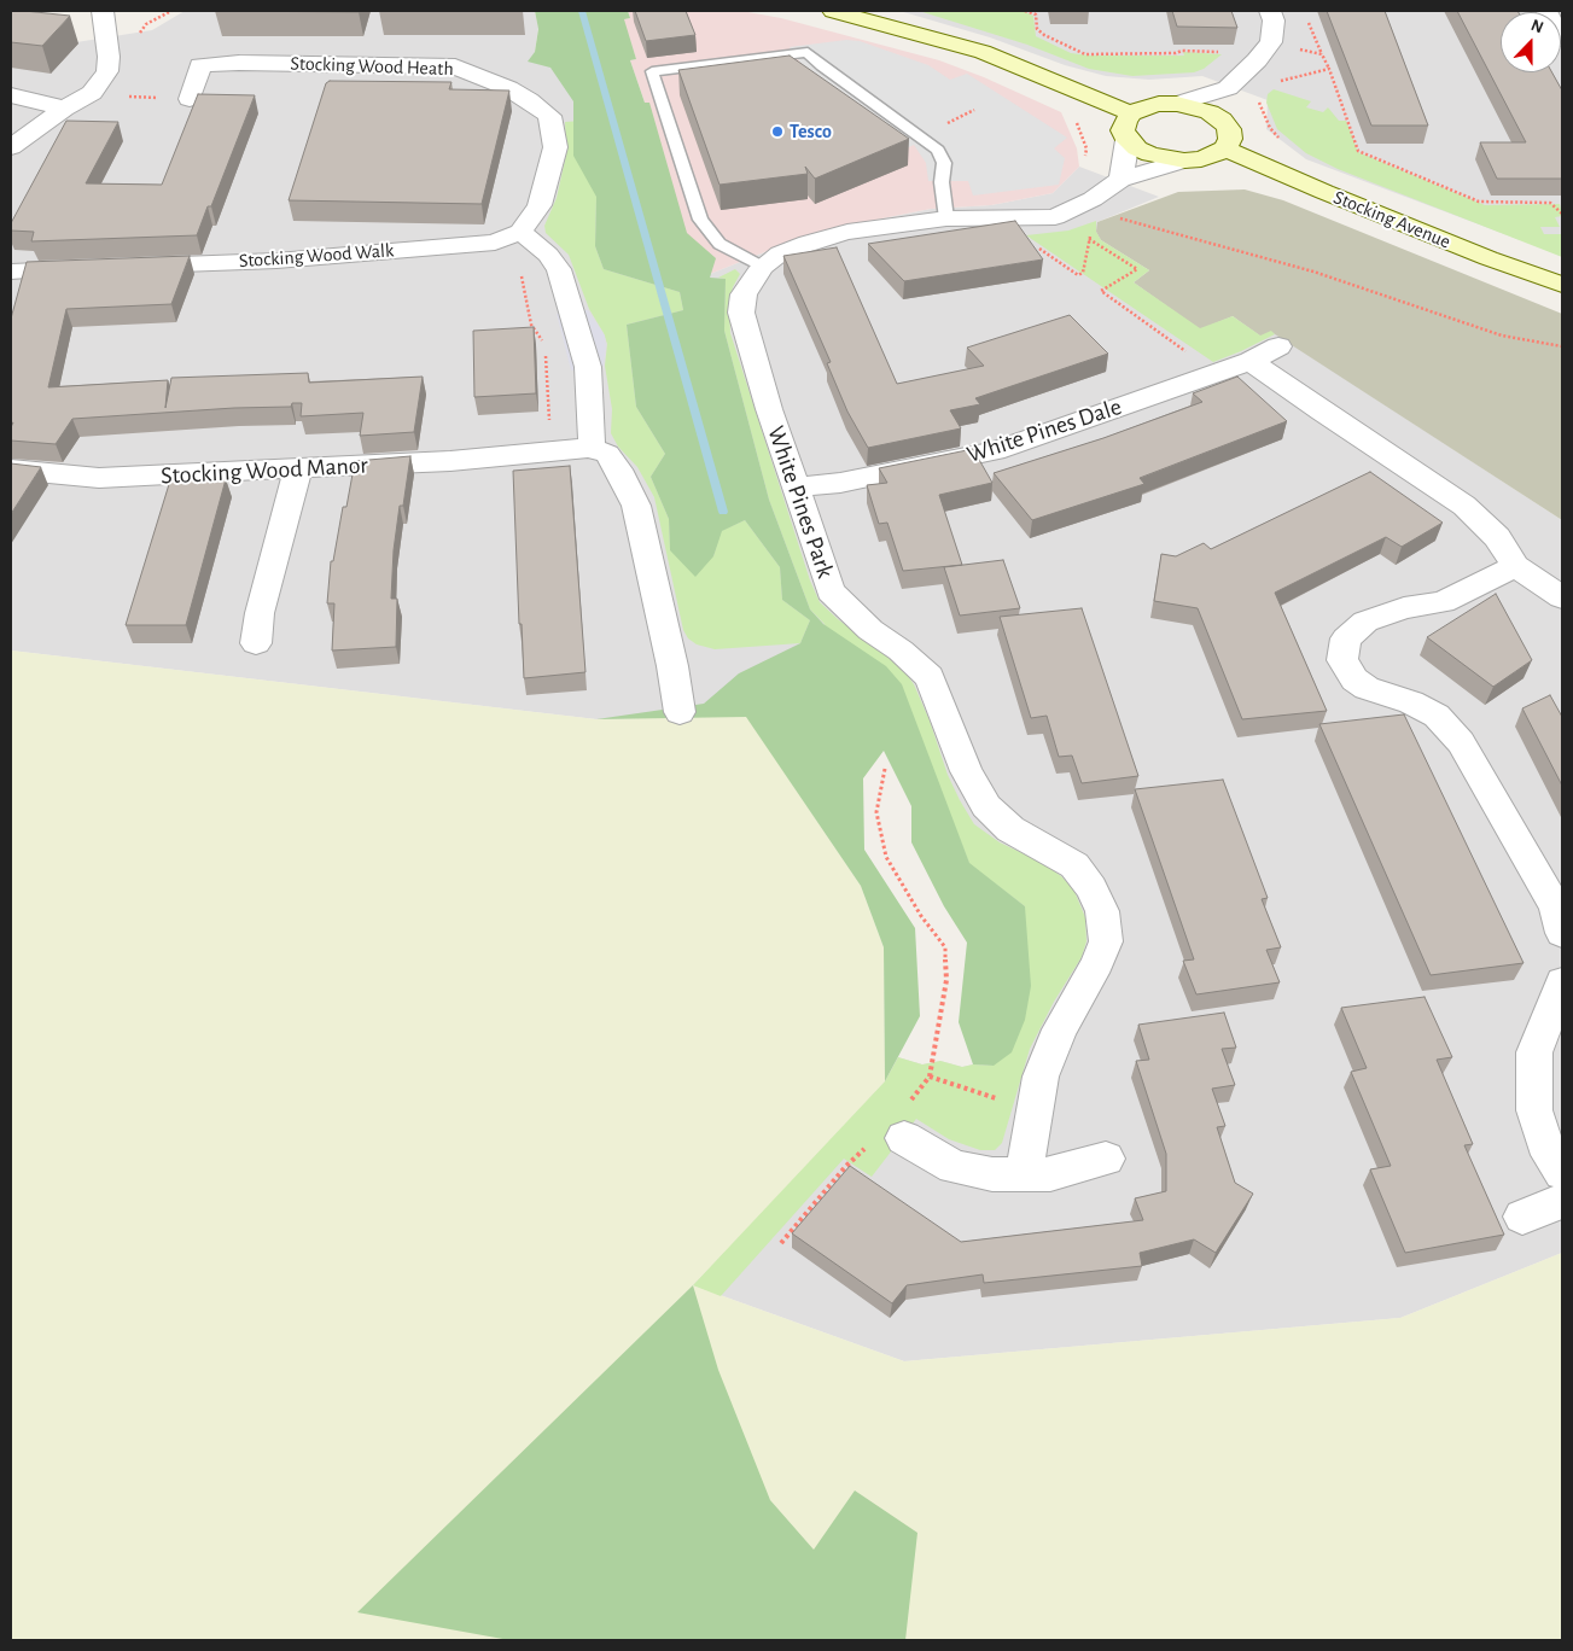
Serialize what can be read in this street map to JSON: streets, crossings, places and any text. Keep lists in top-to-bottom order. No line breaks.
{"streets":{"street":["Stocking Wood Heath","Stocking Avenue","Stocking Wood Walk","White Pines Dale","Stocking Wood Manor","White Pines Park"]},"crossings":[["Stocking Wood Heath","Stocking Wood Walk"],["White Pines Dale","White Pines Park"]],"places":["Tesco"],"north":"top"}
